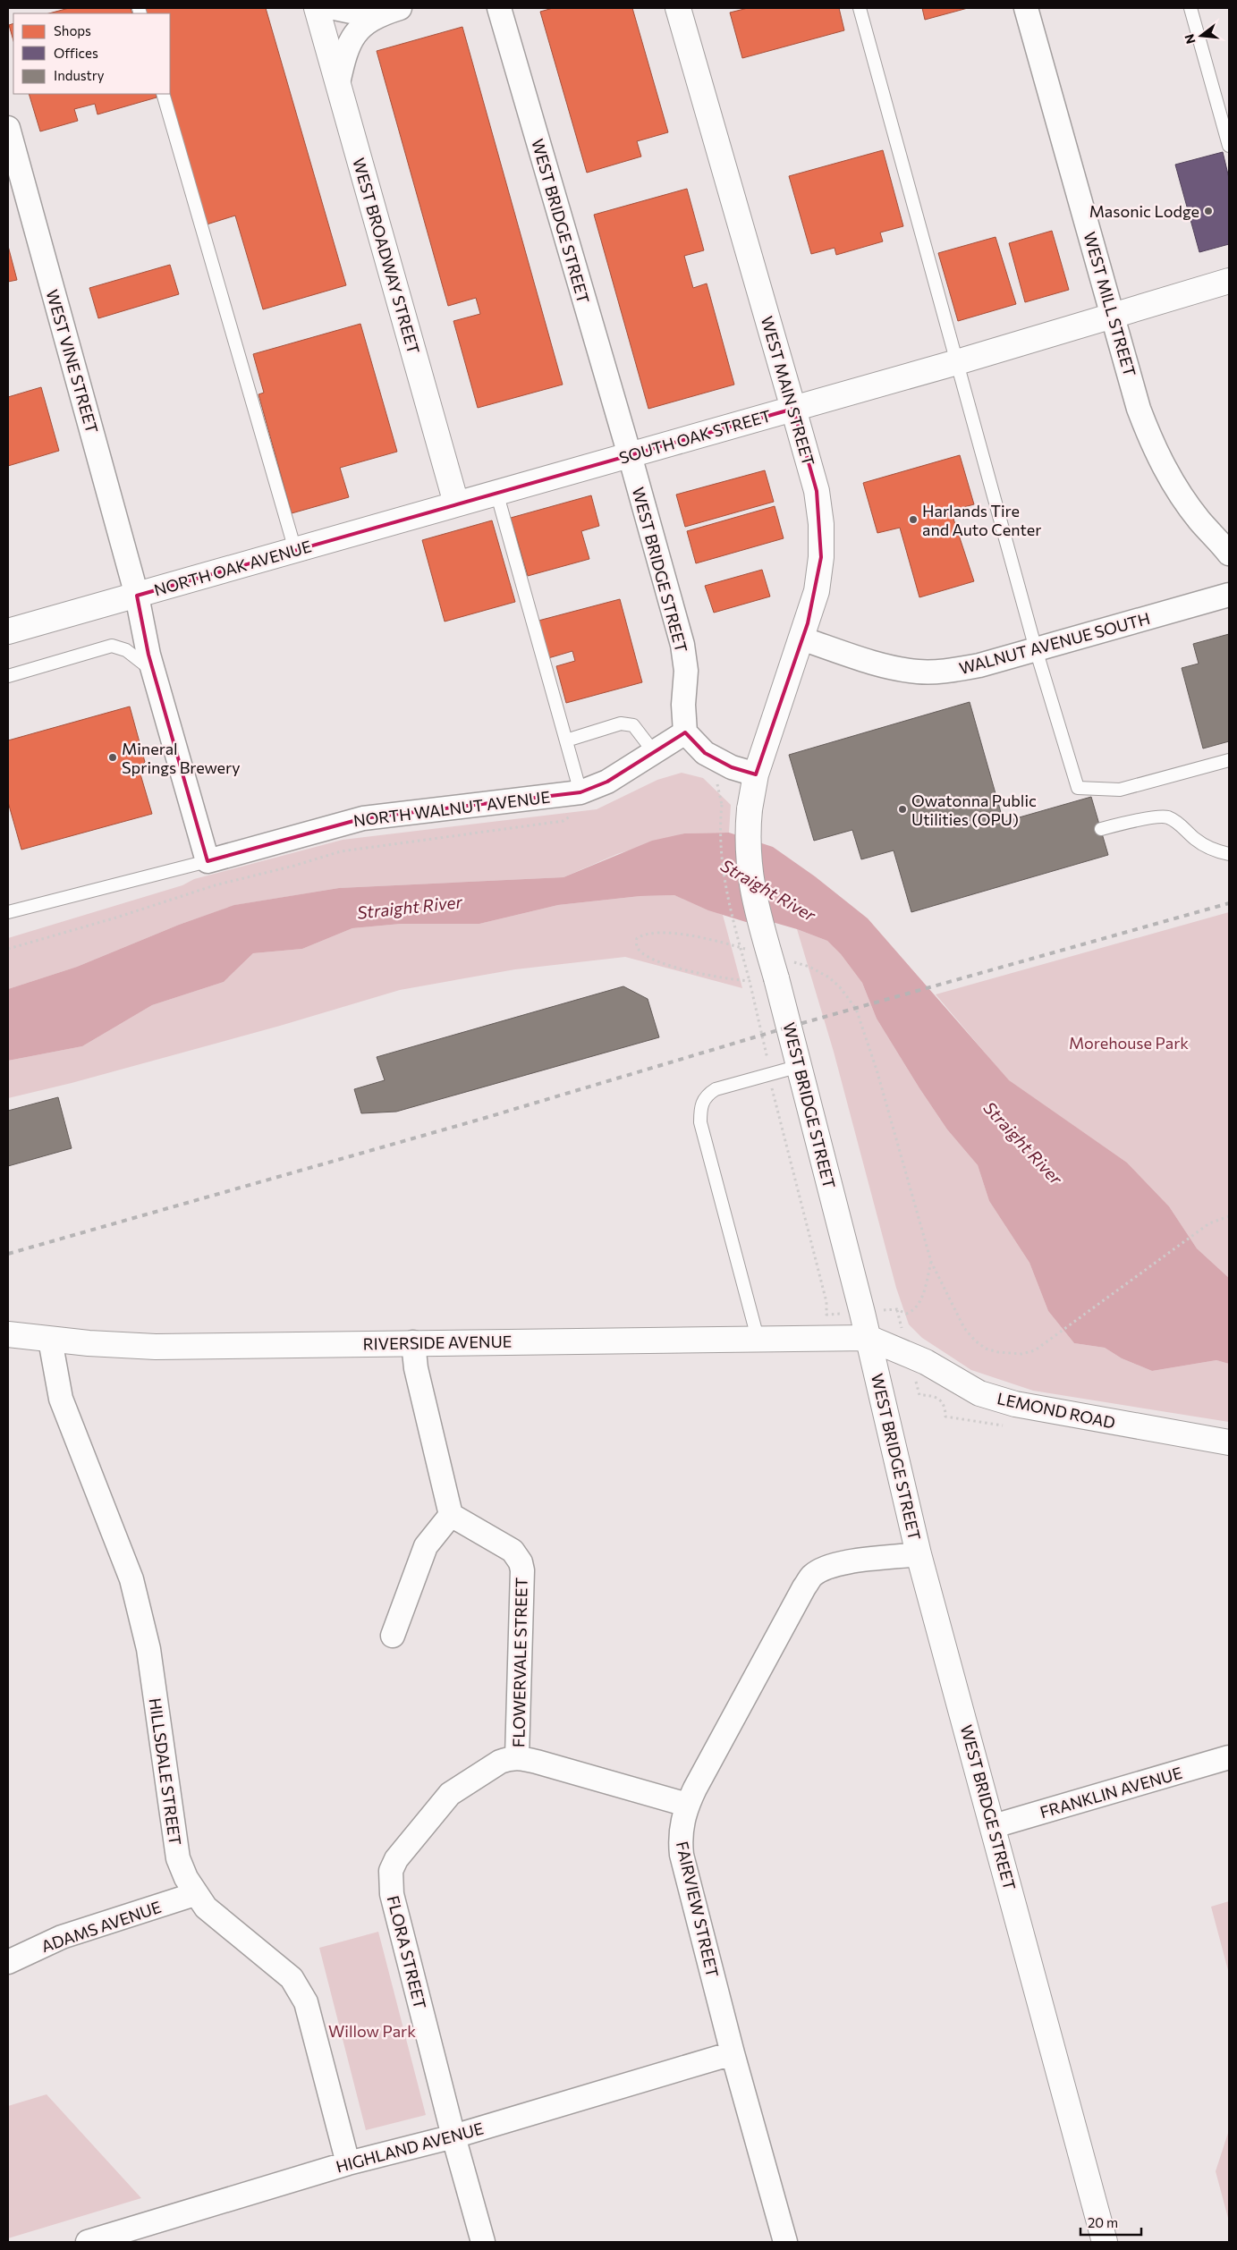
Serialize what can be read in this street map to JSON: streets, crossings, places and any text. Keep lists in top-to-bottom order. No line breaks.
{"streets":{"main road":["WEST BRIDGE STREET","WEST BROADWAY STREET","WEST MAIN STREET","SOUTH OAK STREET","NORTH OAK AVENUE","RIVERSIDE AVENUE","LEMOND ROAD"],"street":["WEST MILL STREET","WEST VINE STREET","WALNUT AVENUE SOUTH","NORTH WALNUT AVENUE","FLOWERVALE STREET","HILLSDALE STREET","FRANKLIN AVENUE","FAIRVIEW STREET","ADAMS AVENUE","FLORA STREET","HIGHLAND AVENUE"]},"crossings":[["WEST BRIDGE STREET","WEST MAIN STREET"],["WEST BRIDGE STREET","SOUTH OAK STREET"],["WEST BRIDGE STREET","NORTH WALNUT AVENUE"],["WEST BRIDGE STREET","RIVERSIDE AVENUE"],["WEST BRIDGE STREET","LEMOND ROAD"],["WEST BRIDGE STREET","FRANKLIN AVENUE"],["WEST BRIDGE STREET","FAIRVIEW STREET"],["WEST BROADWAY STREET","SOUTH OAK STREET"],["WEST BROADWAY STREET","NORTH OAK AVENUE"],["WEST MILL STREET","SOUTH OAK STREET"],["WEST VINE STREET","NORTH OAK AVENUE"],["WEST VINE STREET","NORTH WALNUT AVENUE"],["WEST MAIN STREET","SOUTH OAK STREET"],["WEST MAIN STREET","WALNUT AVENUE SOUTH"],["SOUTH OAK STREET","NORTH OAK AVENUE"],["RIVERSIDE AVENUE","LEMOND ROAD"],["RIVERSIDE AVENUE","HILLSDALE STREET"],["FLOWERVALE STREET","FLORA STREET"],["HILLSDALE STREET","ADAMS AVENUE"],["HILLSDALE STREET","HIGHLAND AVENUE"],["FAIRVIEW STREET","HIGHLAND AVENUE"],["FLORA STREET","HIGHLAND AVENUE"]],"water":["Straight River"],"parks":["Morehouse Park","Willow Park"],"places":["Masonic Lodge","Harlands Tire and Auto Center","Mineral Springs Brewery","Owatonna Public Utilities (OPU)"],"legend":["Shops","Offices","Industry"],"scale_bar":"20 m","north":"left"}
